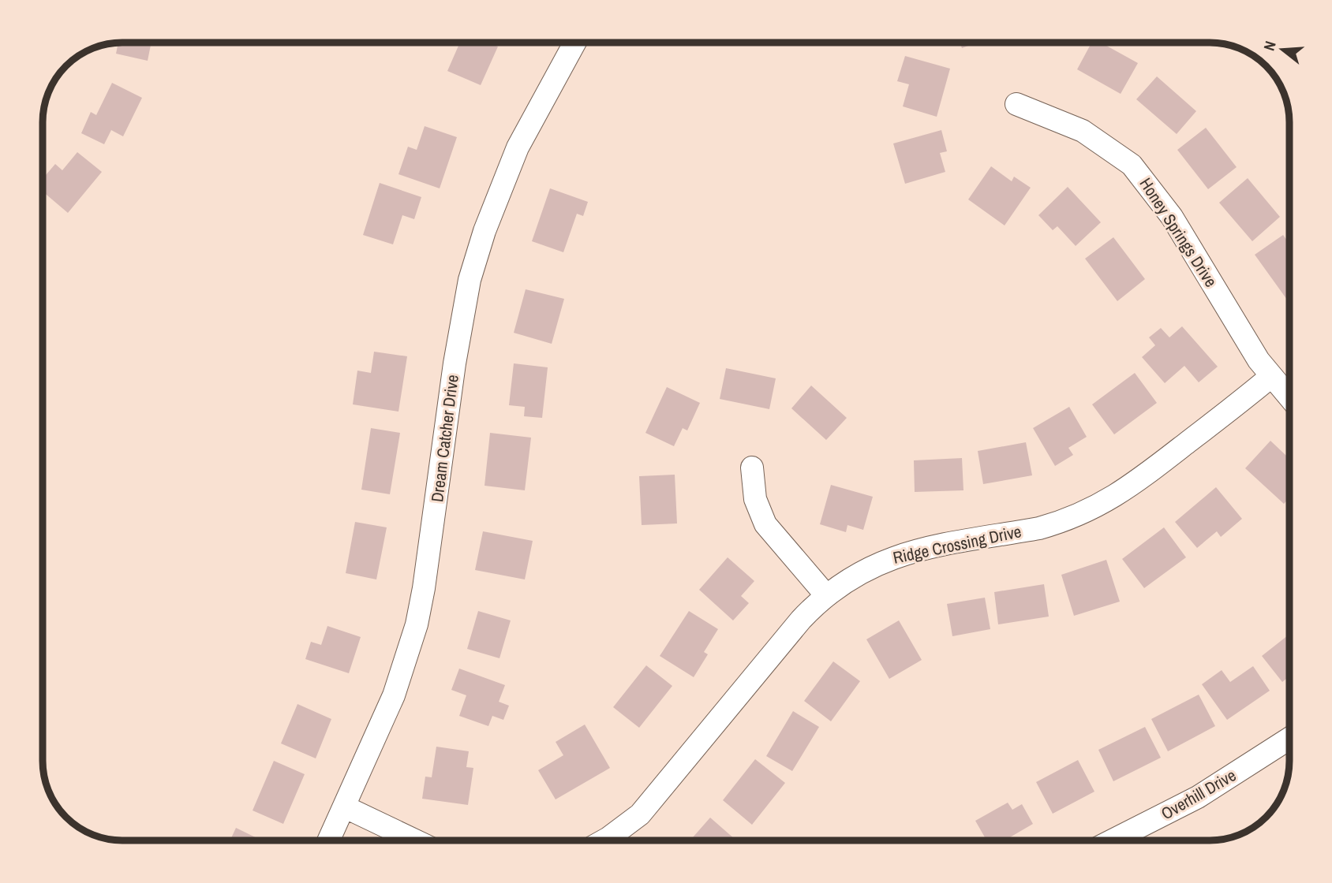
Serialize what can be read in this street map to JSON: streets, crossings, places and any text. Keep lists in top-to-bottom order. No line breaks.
{"streets":{"street":["Honey Springs Drive","Dream Catcher Drive","Ridge Crossing Drive","Overhill Drive"]},"crossings":[["Honey Springs Drive","Ridge Crossing Drive"]],"north":"left"}
